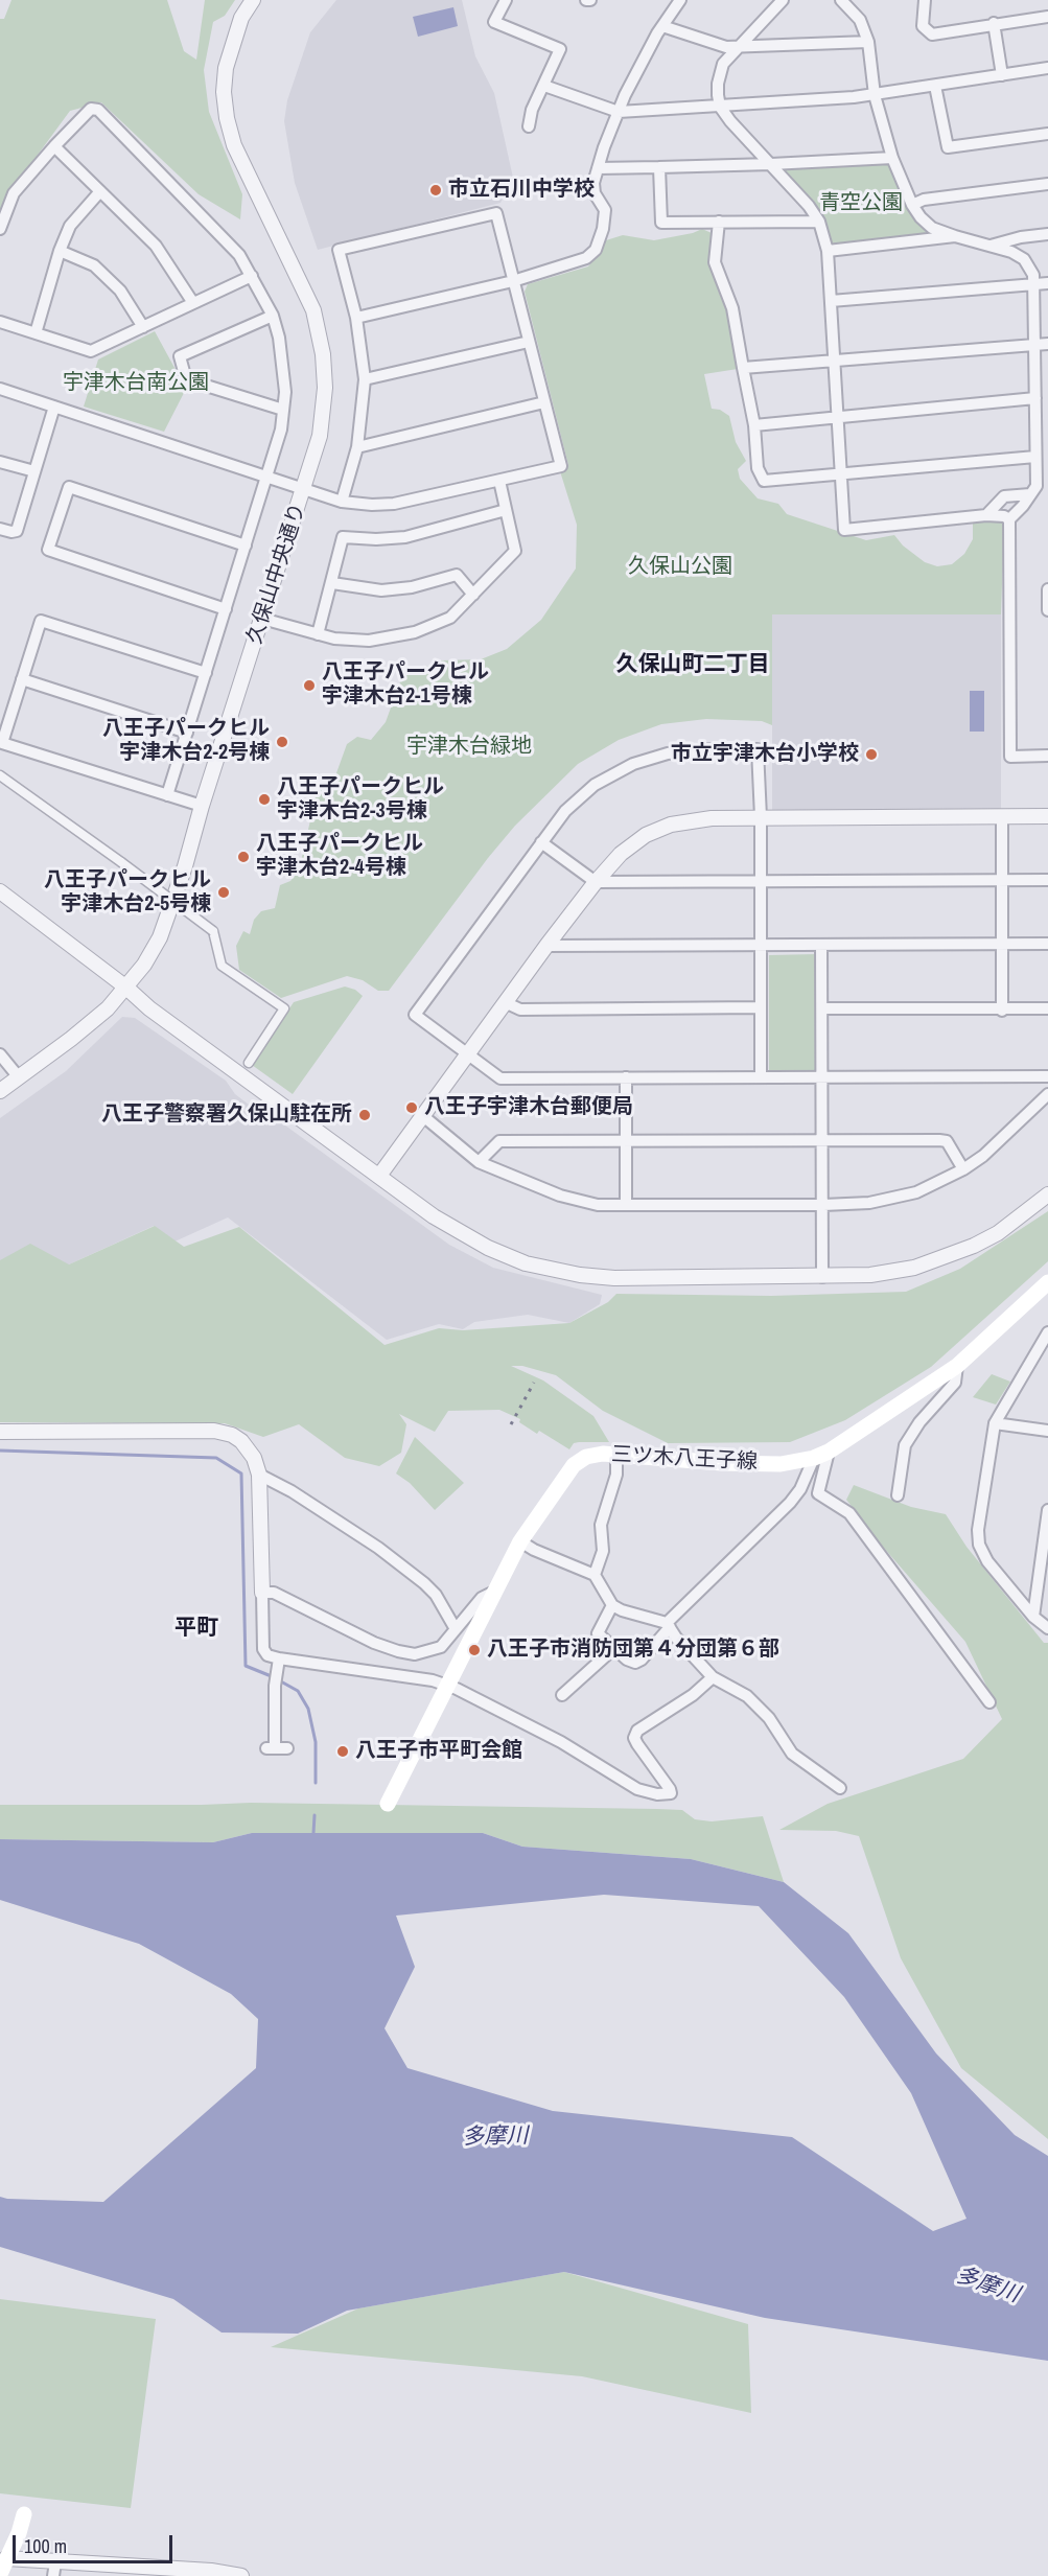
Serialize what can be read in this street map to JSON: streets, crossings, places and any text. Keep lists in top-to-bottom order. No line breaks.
{"streets":{"main road":["三ツ木八王子線"],"street":["久保山中央通り"]},"districts":["久保山町二丁目","平町"],"water":["多摩川"],"parks":["青空公園","宇津木台南公園","久保山公園","宇津木台緑地"],"places":["市立石川中学校","八王子パークヒル 宇津木台2-1号棟","八王子パークヒル 宇津木台2-2号棟","市立宇津木台小学校","八王子パークヒル 宇津木台2-3号棟","八王子パークヒル 宇津木台2-4号棟","八王子パークヒル 宇津木台2-5号棟","八王子宇津木台郵便局","八王子警察署久保山駐在所","八王子市消防団第４分団第６部","八王子市平町会館"],"scale_bar":"100 m"}
